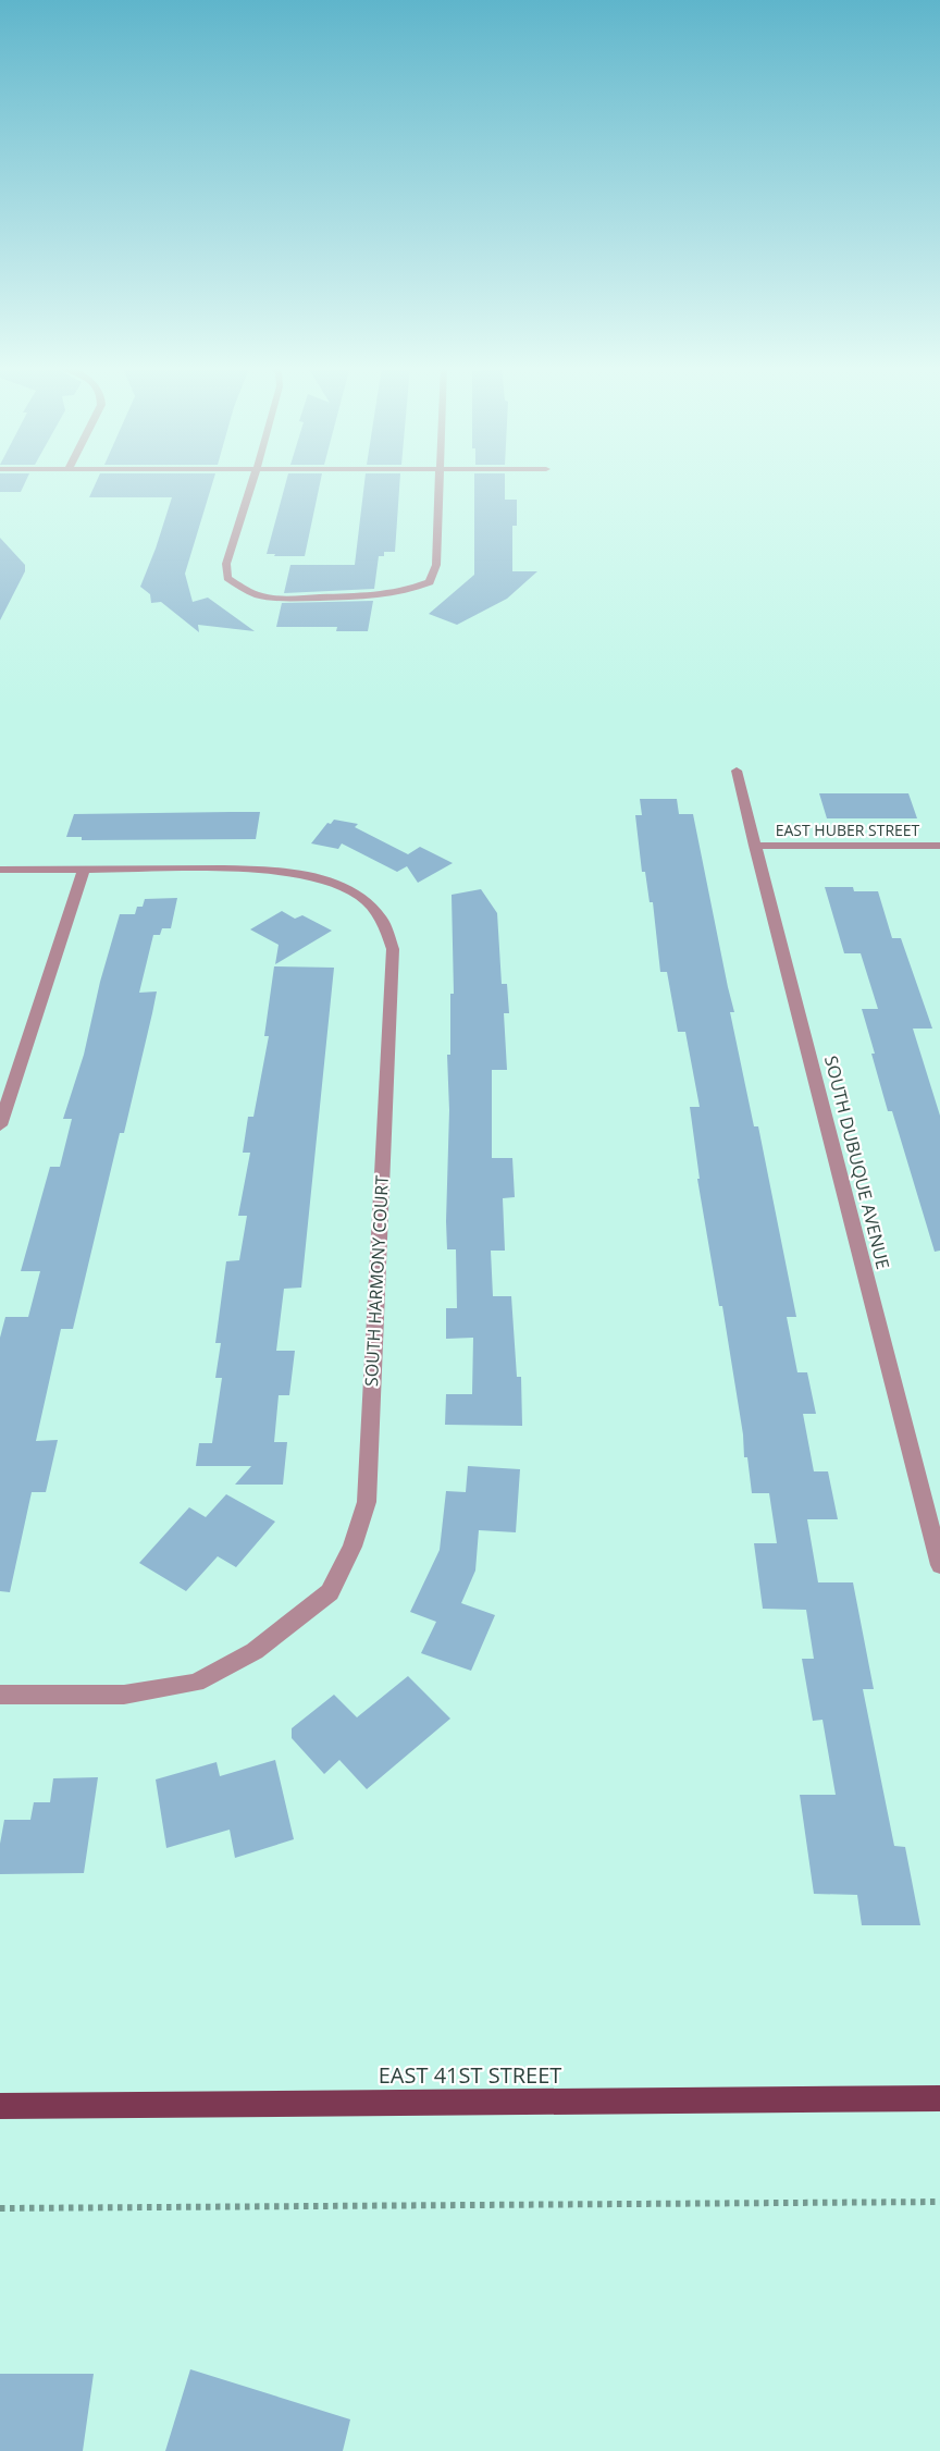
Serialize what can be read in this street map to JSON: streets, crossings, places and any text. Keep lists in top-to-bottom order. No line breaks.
{"streets":{"main road":["EAST 41ST STREET"],"street":["EAST HUBER STREET","SOUTH DUBUQUE AVENUE","SOUTH HARMONY COURT"]},"crossings":[["EAST HUBER STREET","SOUTH DUBUQUE AVENUE"]]}
